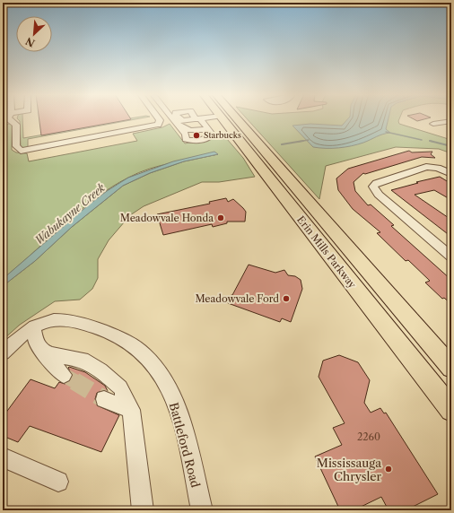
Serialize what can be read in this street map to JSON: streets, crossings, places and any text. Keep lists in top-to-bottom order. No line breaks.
{"streets":{"main road":["Erin Mills Parkway"],"street":["Battleford Road"]},"water":["Wabukayne Creek"],"places":["Starbucks","Meadowvale Honda","Meadowvale Ford","Mississauga Chrysler"],"house_numbers":["2260"],"north":"bottom left"}
